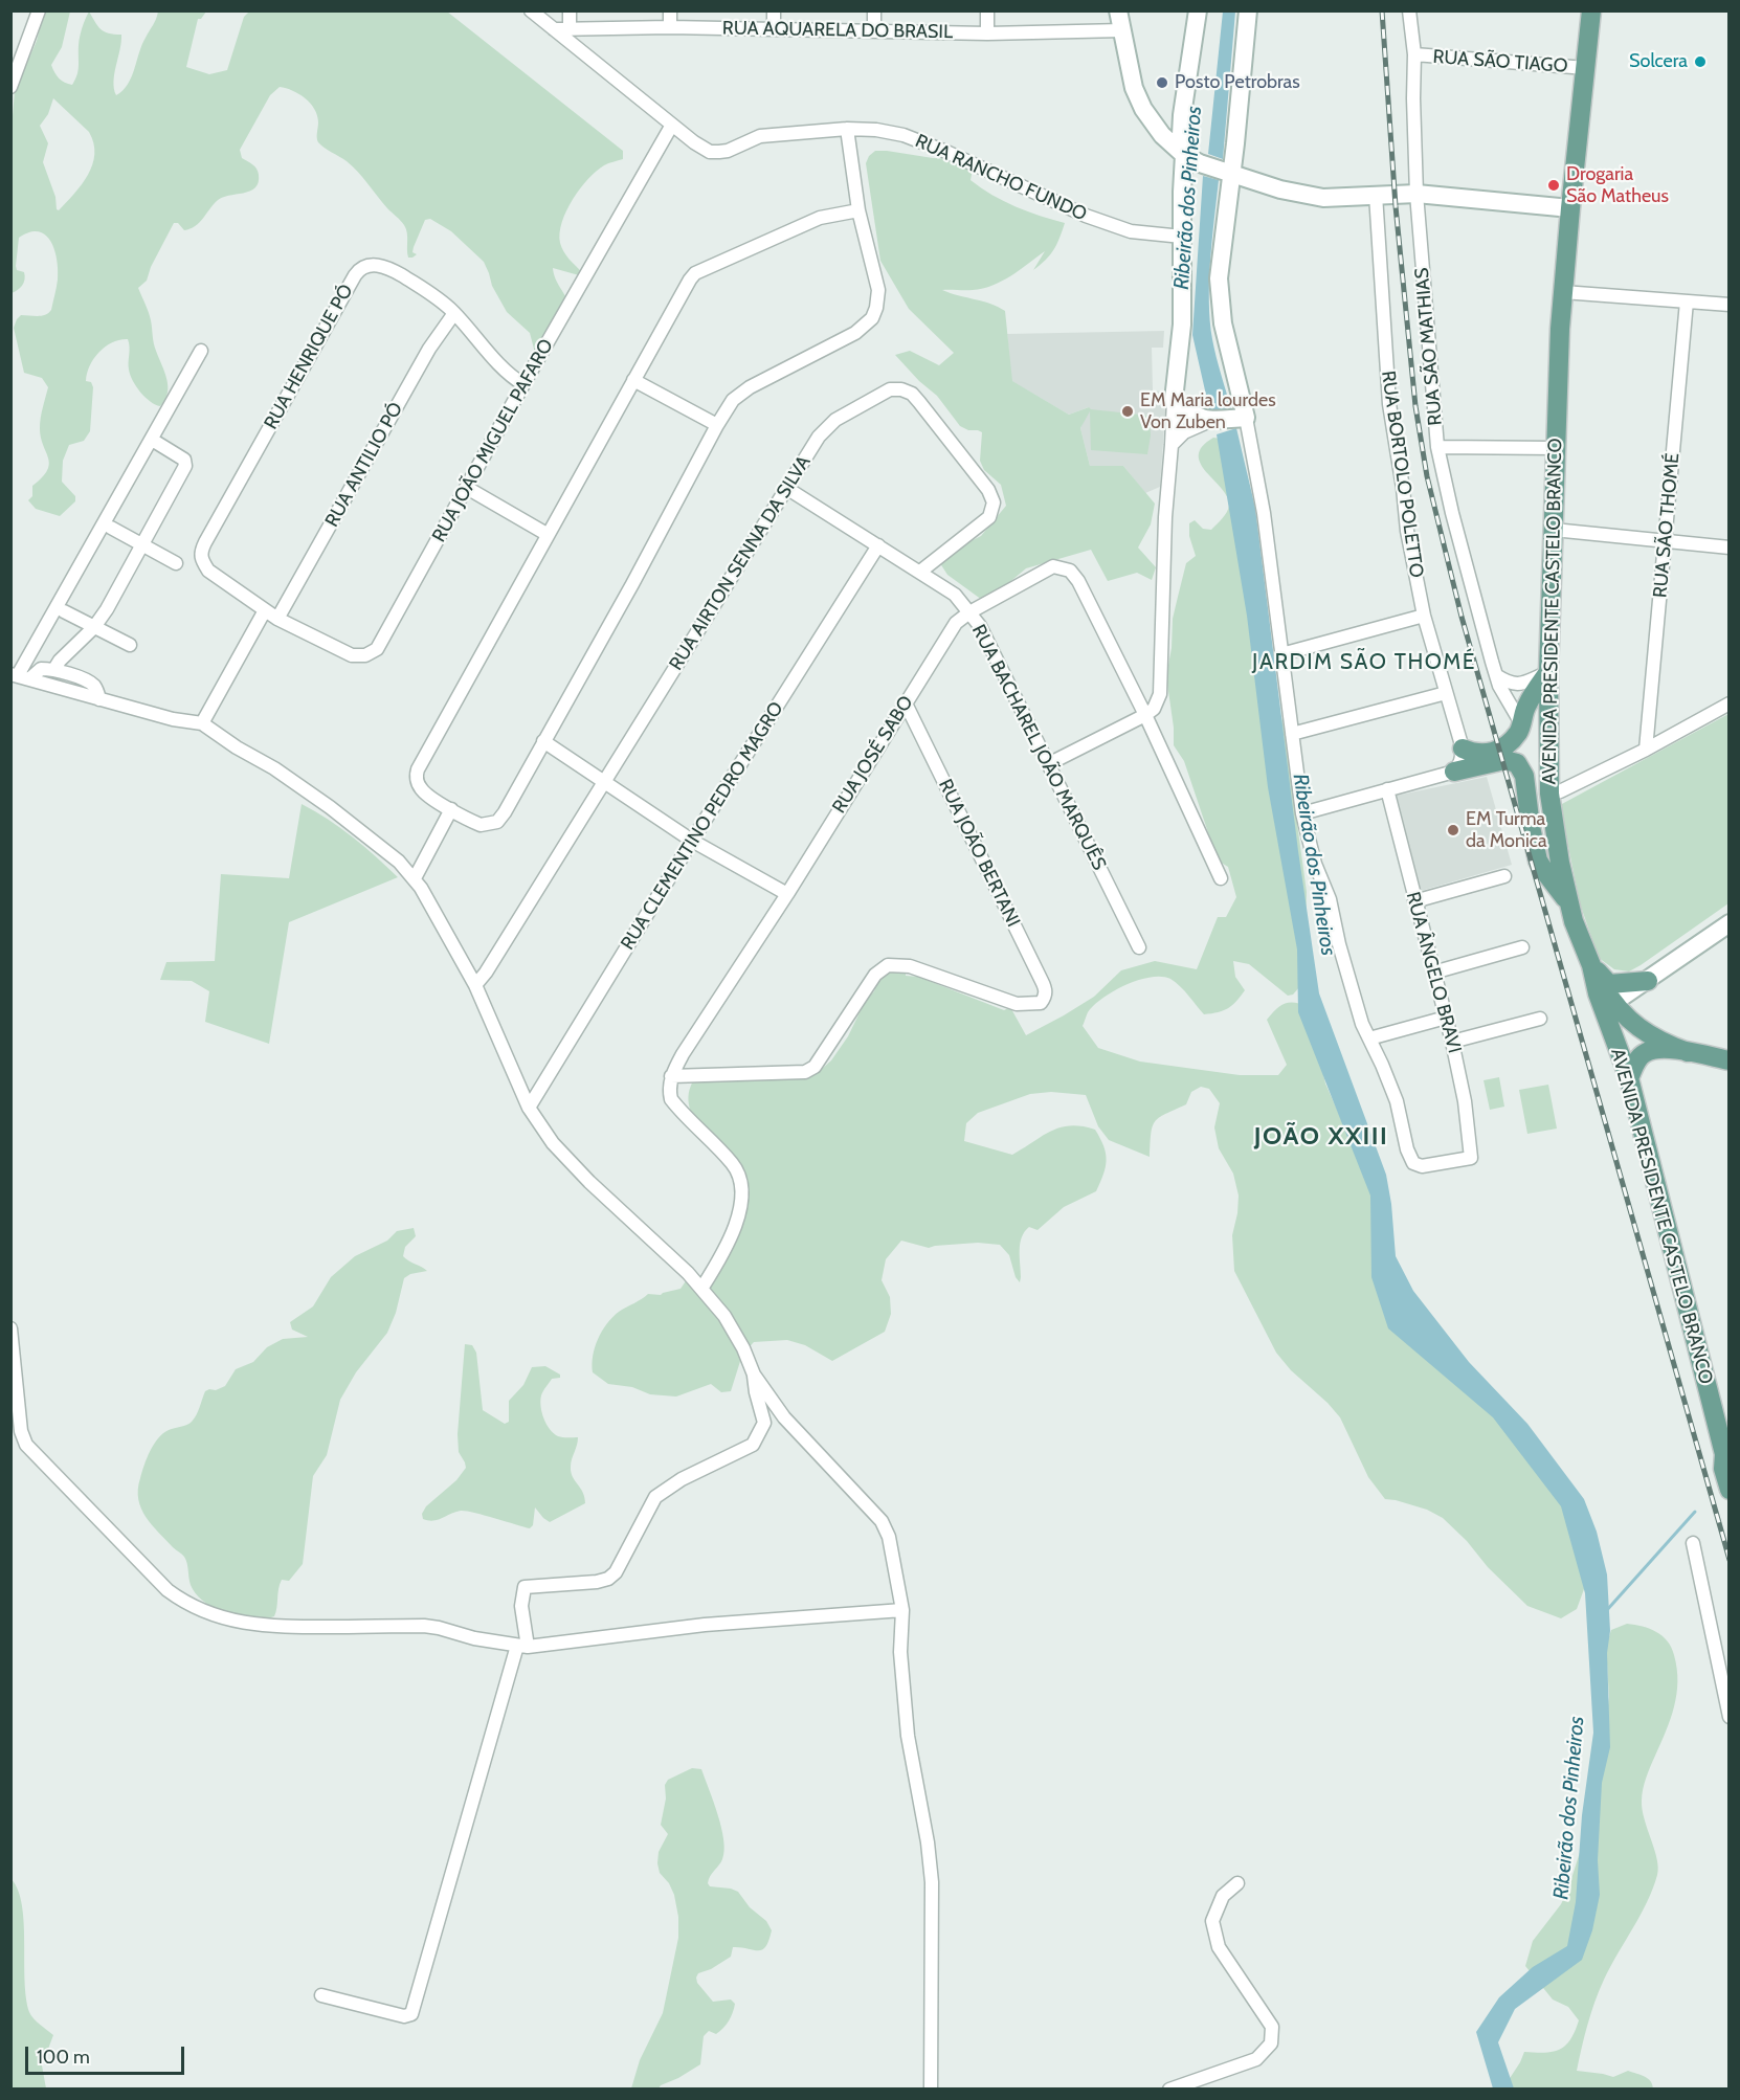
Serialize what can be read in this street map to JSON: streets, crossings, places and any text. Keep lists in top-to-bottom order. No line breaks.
{"streets":{"main road":["AVENIDA PRESIDENTE CASTELO BRANCO"],"street":["RUA AQUARELA DO BRASIL","RUA SÃO TIAGO","RUA RANCHO FUNDO","RUA SÃO MATHIAS","RUA HENRIQUE PÓ","RUA JOÃO MIGUEL PAFARO","RUA ANTILIO PÓ","RUA BORTOLO POLETTO","RUA SÃO THOMÉ","RUA AIRTON SENNA DA SILVA","RUA BACHAREL JOÃO MARQUÊS","RUA JOSÉ SABO","RUA CLEMENTINO PEDRO MAGRO","RUA JOÃO BERTANI","RUA ÂNGELO BRAVI"]},"crossings":[["RUA AQUARELA DO BRASIL","RUA RANCHO FUNDO"],["RUA SÃO TIAGO","RUA SÃO MATHIAS"],["RUA SÃO TIAGO","AVENIDA PRESIDENTE CASTELO BRANCO"],["RUA RANCHO FUNDO","RUA JOÃO MIGUEL PAFARO"],["RUA HENRIQUE PÓ","RUA JOÃO MIGUEL PAFARO"],["RUA HENRIQUE PÓ","RUA ANTILIO PÓ"],["RUA JOÃO MIGUEL PAFARO","RUA ANTILIO PÓ"],["RUA AIRTON SENNA DA SILVA","RUA BACHAREL JOÃO MARQUÊS"],["RUA BACHAREL JOÃO MARQUÊS","RUA JOSÉ SABO"],["RUA BACHAREL JOÃO MARQUÊS","RUA CLEMENTINO PEDRO MAGRO"],["RUA JOSÉ SABO","RUA JOÃO BERTANI"]],"districts":["JARDIM SÃO THOMÉ","JOÃO XXIII"],"water":["Ribeirão dos Pinheiros"],"places":["Solcera","Posto Petrobras","Drogaria São Matheus","EM Maria lourdes Von Zuben","EM Turma da Monica"],"scale_bar":"100 m"}
